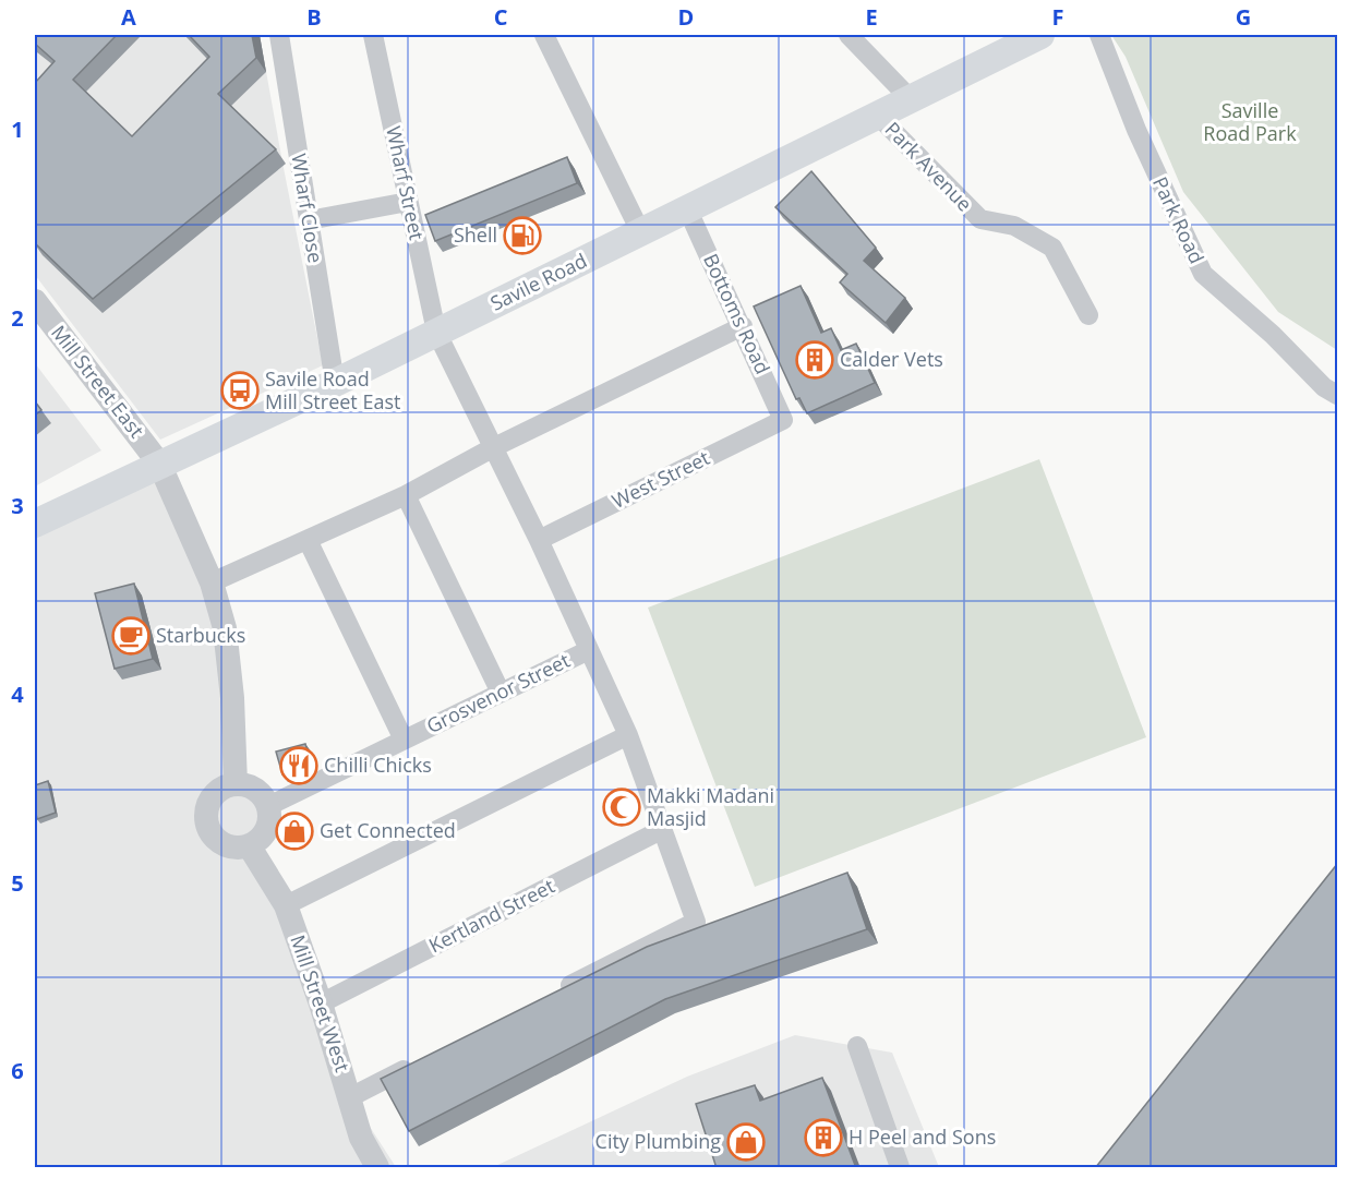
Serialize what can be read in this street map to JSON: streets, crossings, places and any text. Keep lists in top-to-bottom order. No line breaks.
{"streets":{"main road":["Savile Road"],"street":["Park Avenue","Wharf Street","Wharf Close","Park Road","Bottoms Road","Mill Street East","West Street","Grosvenor Street","Kertland Street","Mill Street West"]},"crossings":[["Park Avenue","Savile Road"],["Wharf Street","Savile Road"],["Wharf Street","Grosvenor Street"],["Wharf Close","Savile Road"],["Savile Road","Bottoms Road"],["Savile Road","Mill Street East"],["Savile Road","Grosvenor Street"],["Bottoms Road","West Street"],["West Street","Grosvenor Street"],["Grosvenor Street","Mill Street West"],["Kertland Street","Mill Street West"]],"parks":["Saville Road Park"],"places":{"fuel station":["Shell"],"building":["Calder Vets","H Peel and Sons"],"bus stop":["Savile Road Mill Street East"],"cafe":["Starbucks"],"restaurant":["Chilli Chicks"],"mosque":["Makki Madani Masjid"],"shop":["Get Connected","City Plumbing"]},"grid":{"columns":["A","B","C","D","E","F","G"],"rows":["1","2","3","4","5","6"]}}
